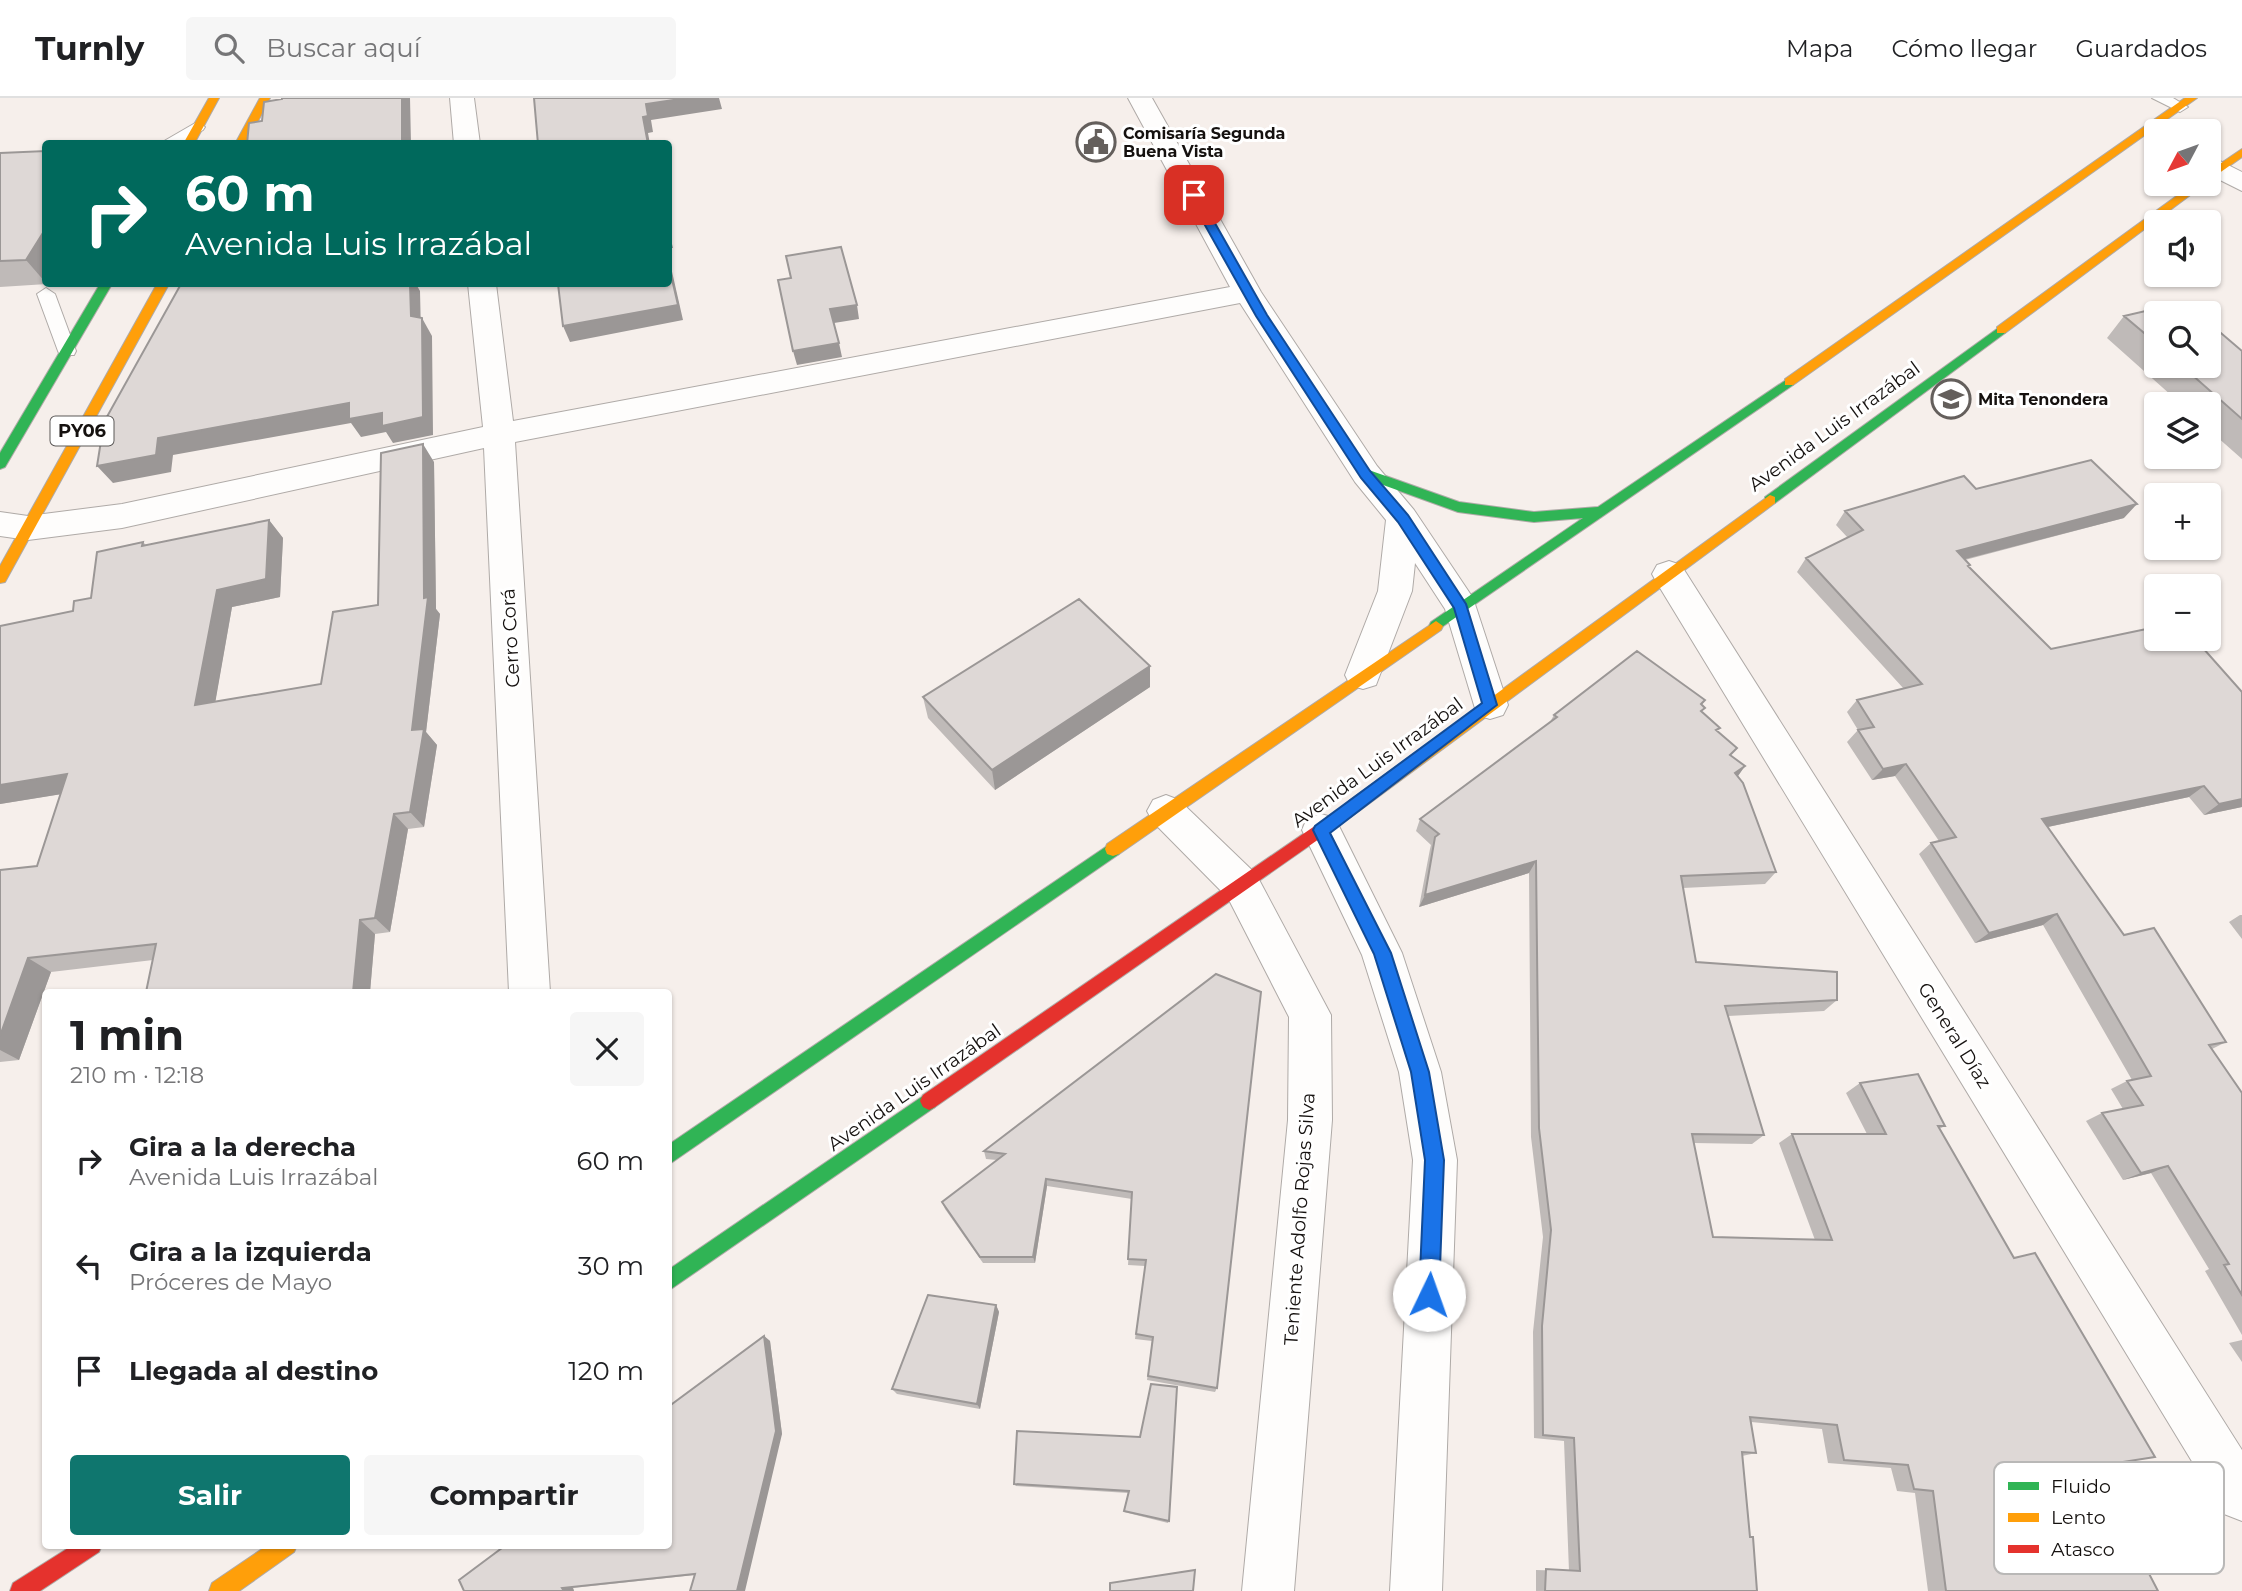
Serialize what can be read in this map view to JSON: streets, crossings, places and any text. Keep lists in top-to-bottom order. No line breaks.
{"streets":{"main road":["Avenida Luis Irrazábal","PY06"],"street":["Cerro Corá","General Díaz","Teniente Adolfo Rojas Silva"]},"crossings":[["Avenida Luis Irrazábal","General Díaz"],["Avenida Luis Irrazábal","Teniente Adolfo Rojas Silva"]],"places":{"public building":["Comisaría Segunda Buena Vista"],"school or university":["Mita Tenondera"]},"legend":["Fluido","Lento","Atasco"],"north":"bottom left","page":{"header":"Turnly","search":"Buscar aquí","nav":["Mapa","Cómo llegar","Guardados"],"map_buttons":["+","−"],"turn":["60 m","Avenida Luis Irrazábal"],"heading":["1 min","210 m · 12:18"],"list":[{"name":"Gira a la derecha","note":"Avenida Luis Irrazábal","value":"60 m"},{"name":"Gira a la izquierda","note":"Próceres de Mayo","value":"30 m"},{"name":"Llegada al destino","value":"120 m"}],"buttons":["Salir","Compartir"]}}
